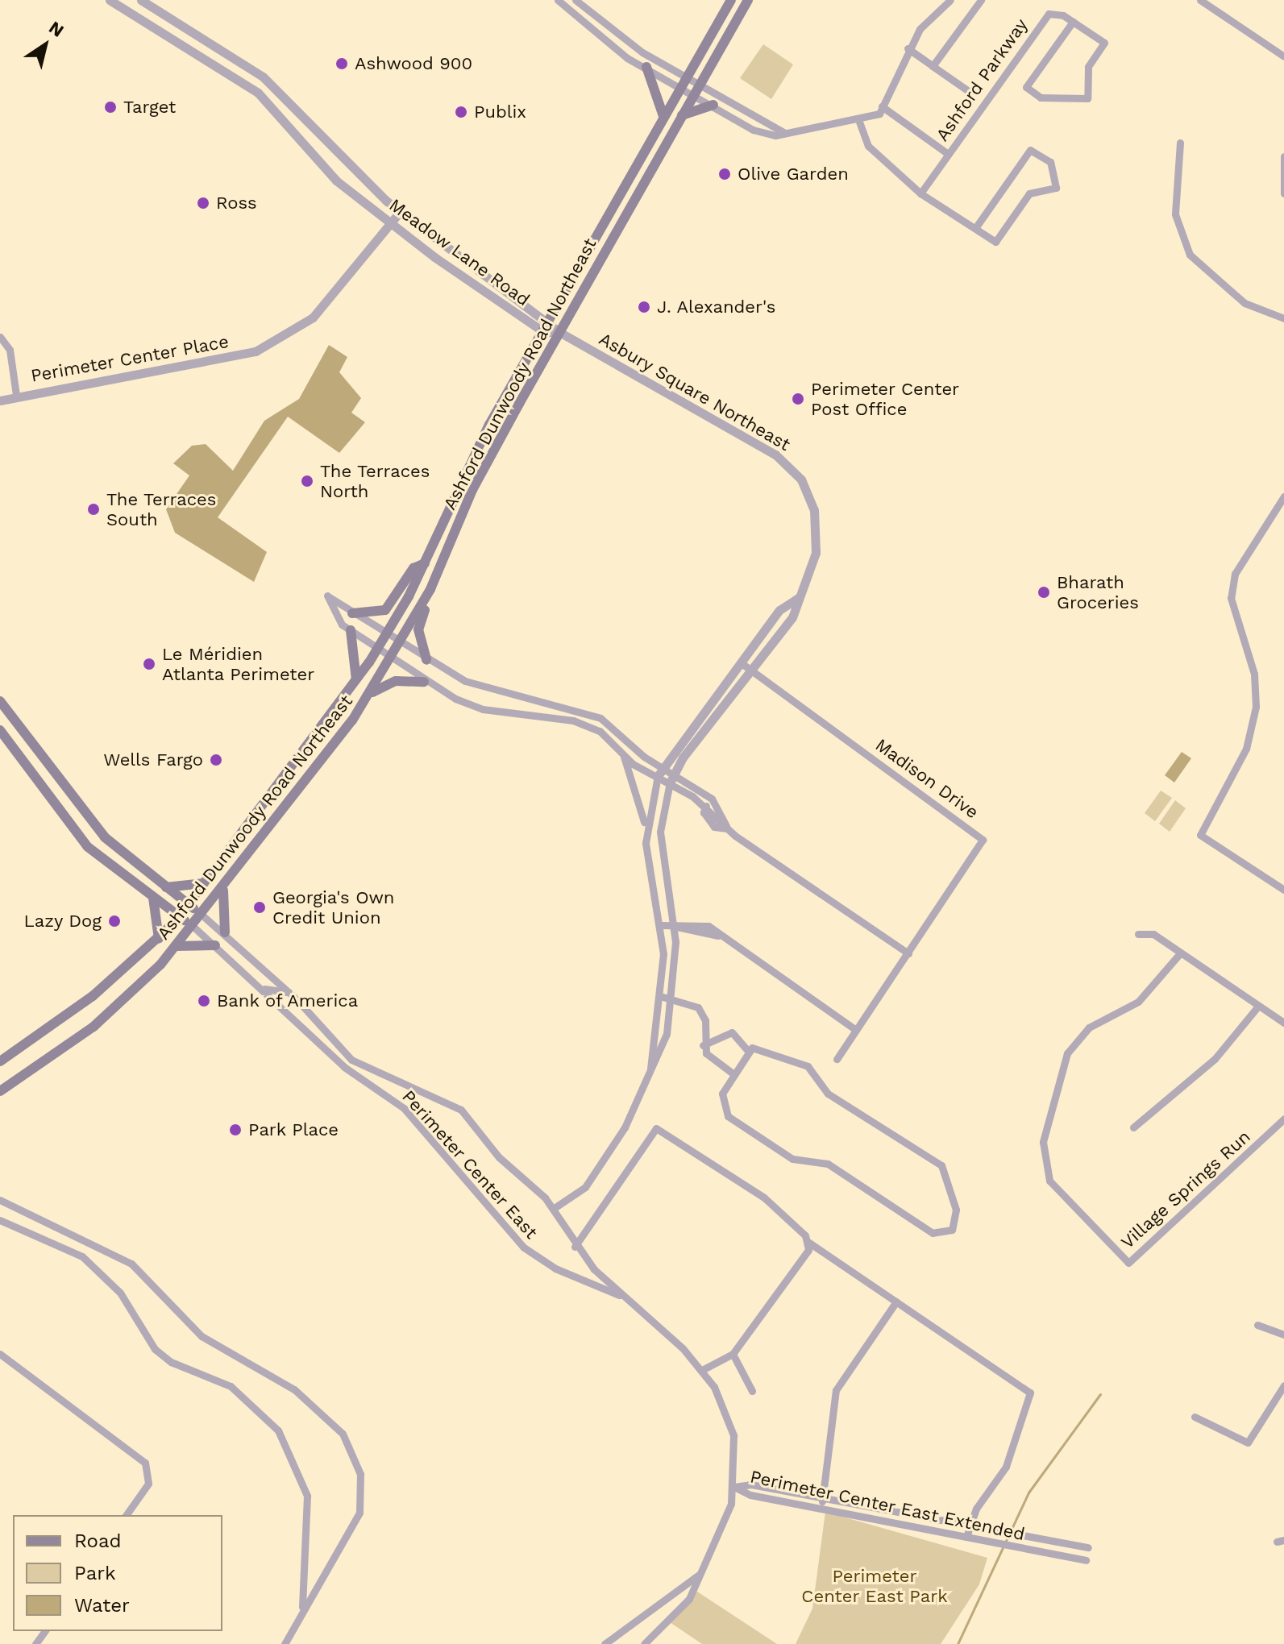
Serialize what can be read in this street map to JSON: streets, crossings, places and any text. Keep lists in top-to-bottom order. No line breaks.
{"streets":{"main road":["Ashford Dunwoody Road Northeast"],"street":["Ashford Parkway","Meadow Lane Road","Perimeter Center Place","Asbury Square Northeast","Madison Drive","Perimeter Center East","Village Springs Run","Perimeter Center East Extended"]},"crossings":[["Meadow Lane Road","Perimeter Center Place"],["Meadow Lane Road","Ashford Dunwoody Road Northeast"],["Meadow Lane Road","Asbury Square Northeast"],["Ashford Dunwoody Road Northeast","Asbury Square Northeast"],["Ashford Dunwoody Road Northeast","Perimeter Center East"],["Asbury Square Northeast","Madison Drive"],["Perimeter Center East","Perimeter Center East Extended"]],"parks":["Perimeter Center East Park"],"places":["Ashwood 900","Target","Publix","Olive Garden","Ross","J. Alexander's","Perimeter Center Post Office","The Terraces North","The Terraces South","Bharath Groceries","Le Méridien Atlanta Perimeter","Wells Fargo","Georgia's Own Credit Union","Lazy Dog","Bank of America","Park Place"],"legend":["Road","Park","Water"],"north":"top right"}
